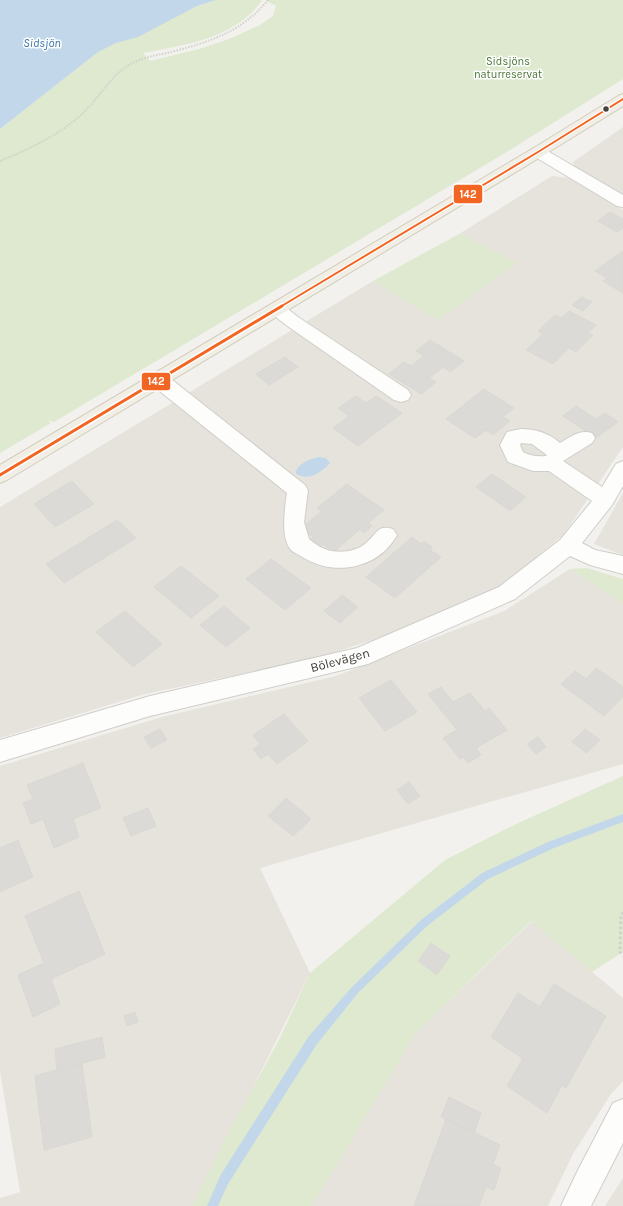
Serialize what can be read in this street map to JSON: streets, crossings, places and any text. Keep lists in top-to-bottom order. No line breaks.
{"streets":{"street":["Bölevägen"]},"water":["Sidsjön"],"parks":["Sidsjöns naturreservat"],"lines":["transit line 142"]}
